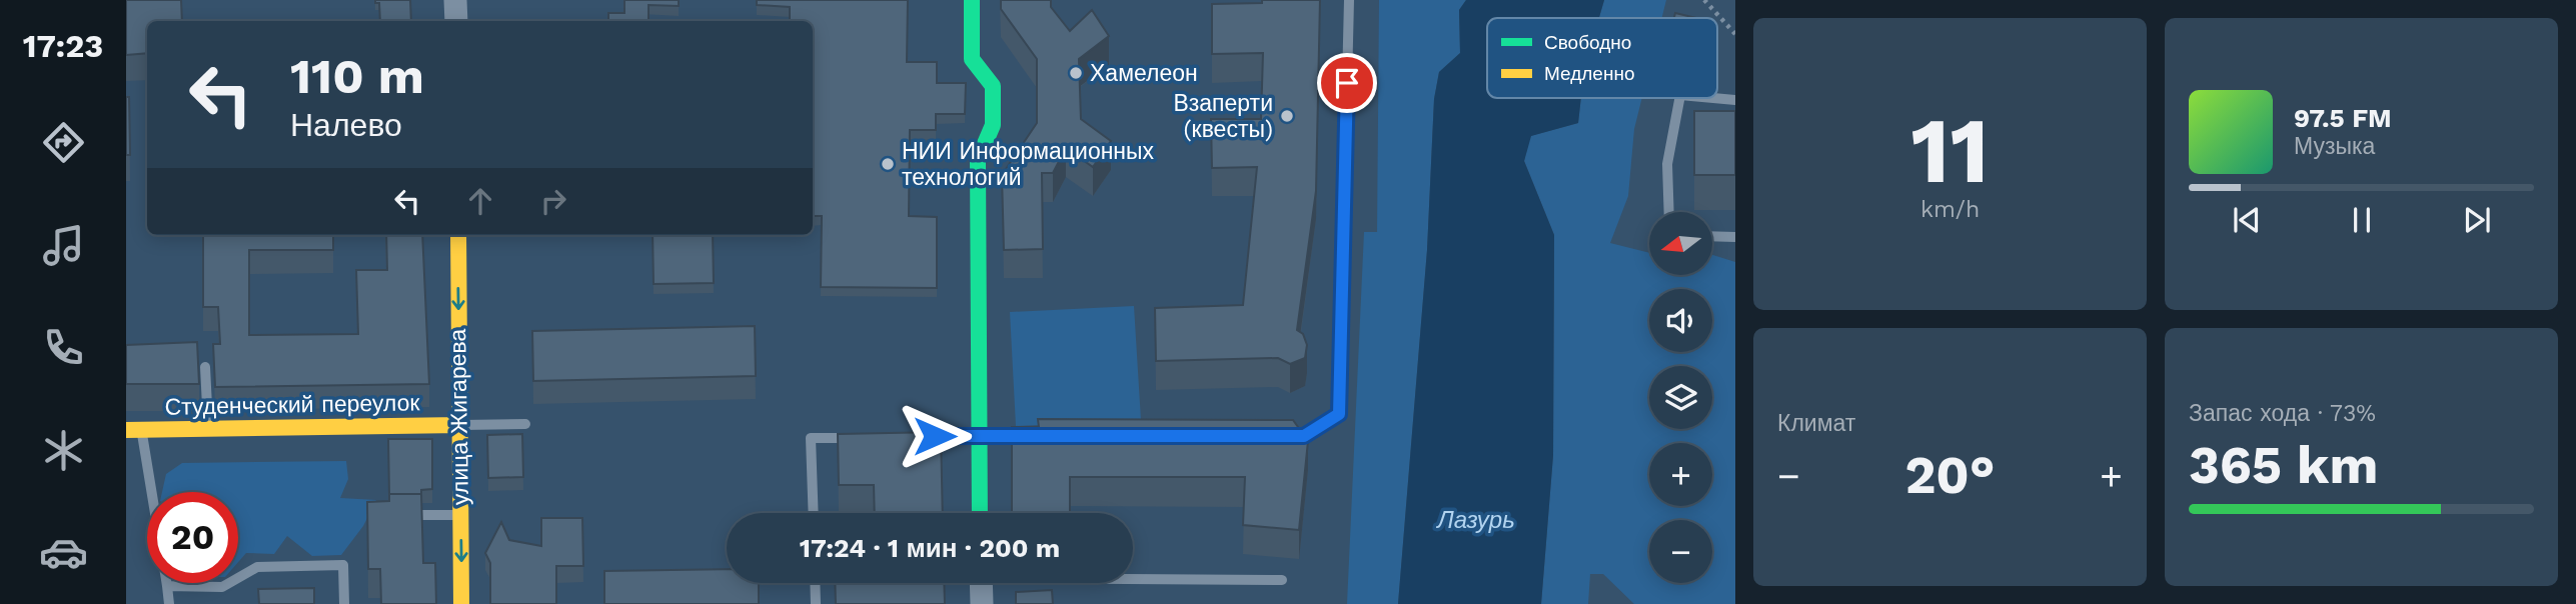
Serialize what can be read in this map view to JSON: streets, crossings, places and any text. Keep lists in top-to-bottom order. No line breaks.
{"streets":{"street":["Студенческий переулок","улица Жигарева"]},"crossings":[["Студенческий переулок","улица Жигарева"]],"one_way":["улица Жигарева"],"water":["Лазурь"],"places":["Хамелеон","Взаперти (квесты)","НИИ Информационных технологий"],"legend":["Свободно","Медленно"],"north":"left","page":{"tabs":"17:23","tile":[["11","km/h"],"Климат",["Запас хода · 73%","365 km"]],"turn":["110 m","Налево"],"song":["97.5 FM","Музыка"],"map_buttons":["+","−"],"heat":["−","20°","+"],"limit":"20","trip":"17:24 · 1 мин · 200 m"}}
